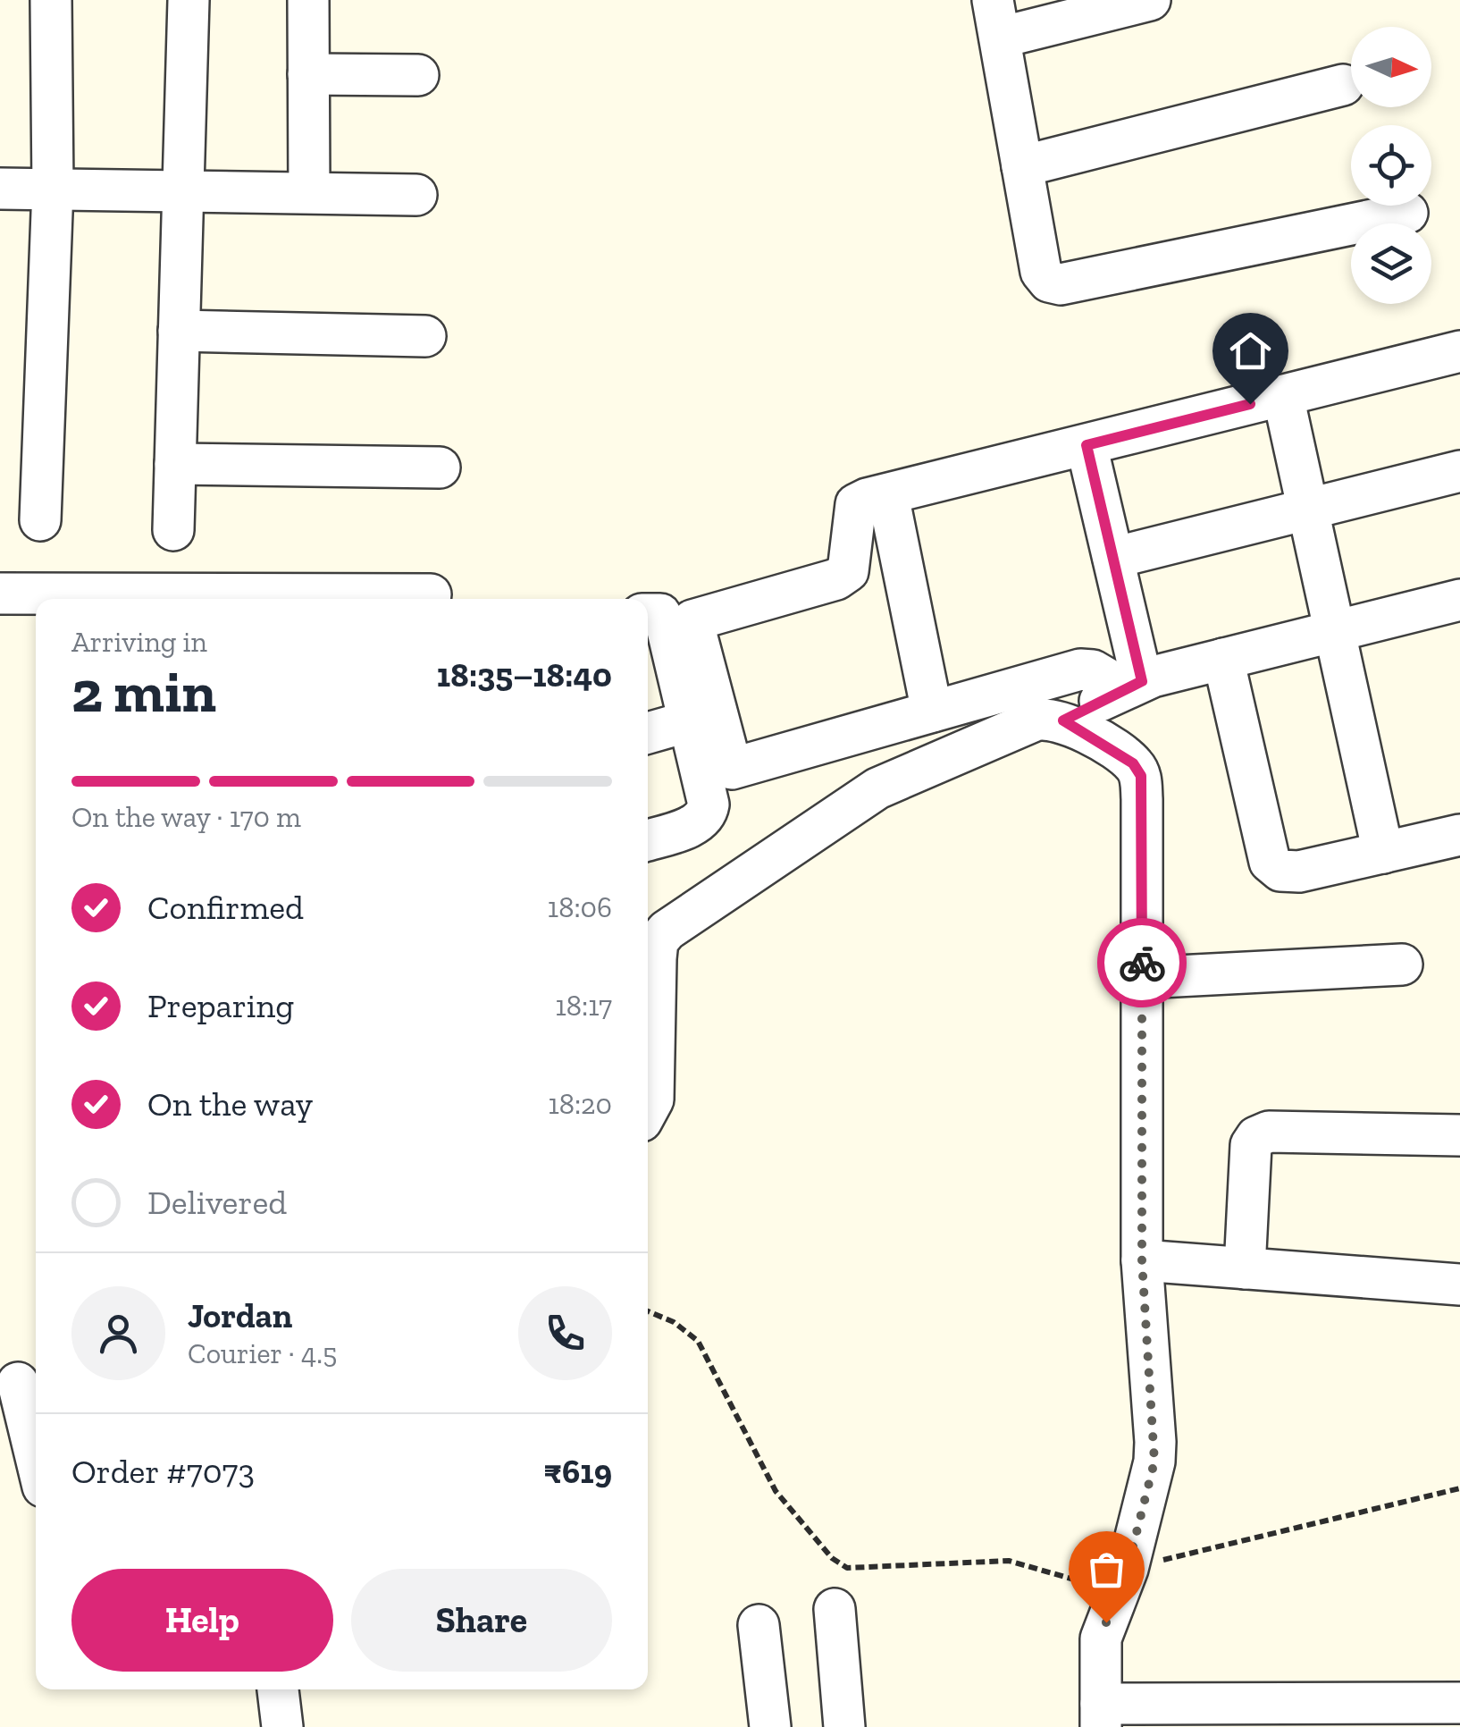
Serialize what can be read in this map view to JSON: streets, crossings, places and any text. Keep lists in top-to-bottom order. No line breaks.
{"north":"right","page":{"heading":["2 min","Arriving in","18:35–18:40"],"panel":["Jordan","Courier · 4.5","Order #7073","₹619"],"bar":"On the way · 170 m","list":[["Confirmed","18:06"],["Preparing","18:17"],["On the way","18:20"],"Delivered"],"buttons":["Help","Share"]}}
